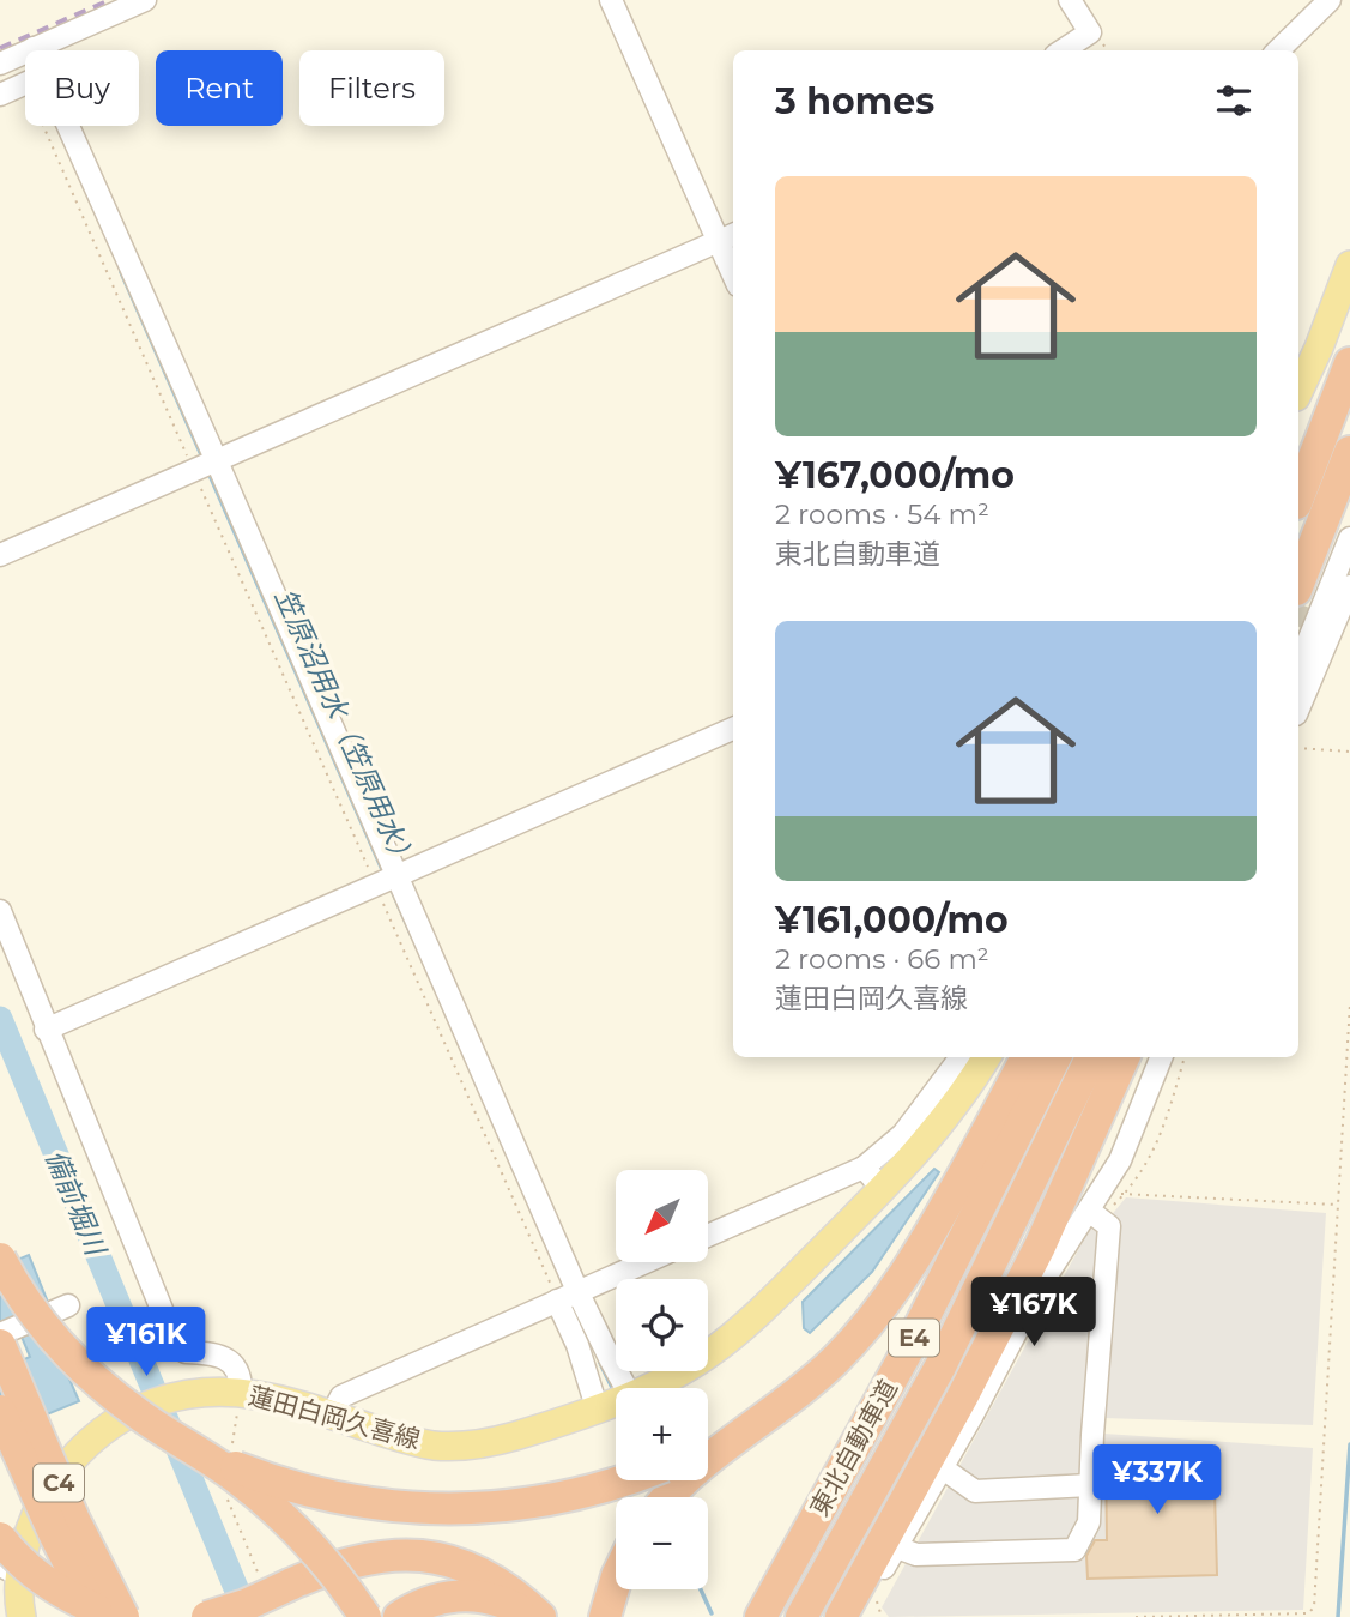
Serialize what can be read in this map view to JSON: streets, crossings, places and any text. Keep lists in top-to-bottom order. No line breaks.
{"streets":{"highway":["E4","東北自動車道","C4"],"main road":["蓮田白岡久喜線"]},"water":["笠原沼用水（笠原用水）","備前堀川"],"north":"bottom left","page":{"chip":["Buy","Rent","Filters"],"heading":"3 homes","list":[{"name":"¥167,000/mo","note":"2 rooms · 54 m² · 東北自動車道"},{"name":"¥161,000/mo","note":"2 rooms · 66 m² · 蓮田白岡久喜線"}],"map_buttons":["+","−"],"price":["¥167K","¥161K","¥337K"]}}
